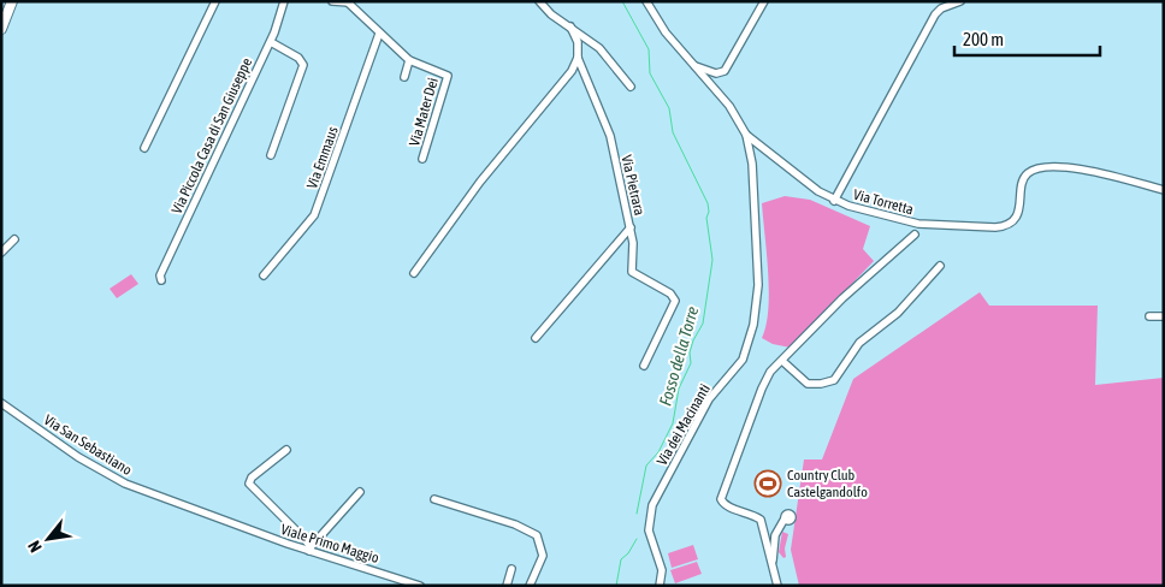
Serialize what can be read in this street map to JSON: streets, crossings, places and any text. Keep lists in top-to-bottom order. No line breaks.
{"streets":{"street":["Via Mater Dei","Via Piccola Casa di San Giuseppe","Via Emmaus","Via Pietrara","Via Torretta","Via dei Macinanti","Via San Sebastiano","Viale Primo Maggio"]},"crossings":[["Via Mater Dei","Via Emmaus"],["Via Torretta","Via dei Macinanti"],["Via San Sebastiano","Viale Primo Maggio"]],"water":["Fosso della Torre"],"places":{"sports":["Country Club Castelgandolfo"]},"scale_bar":"200 m","north":"bottom left"}
